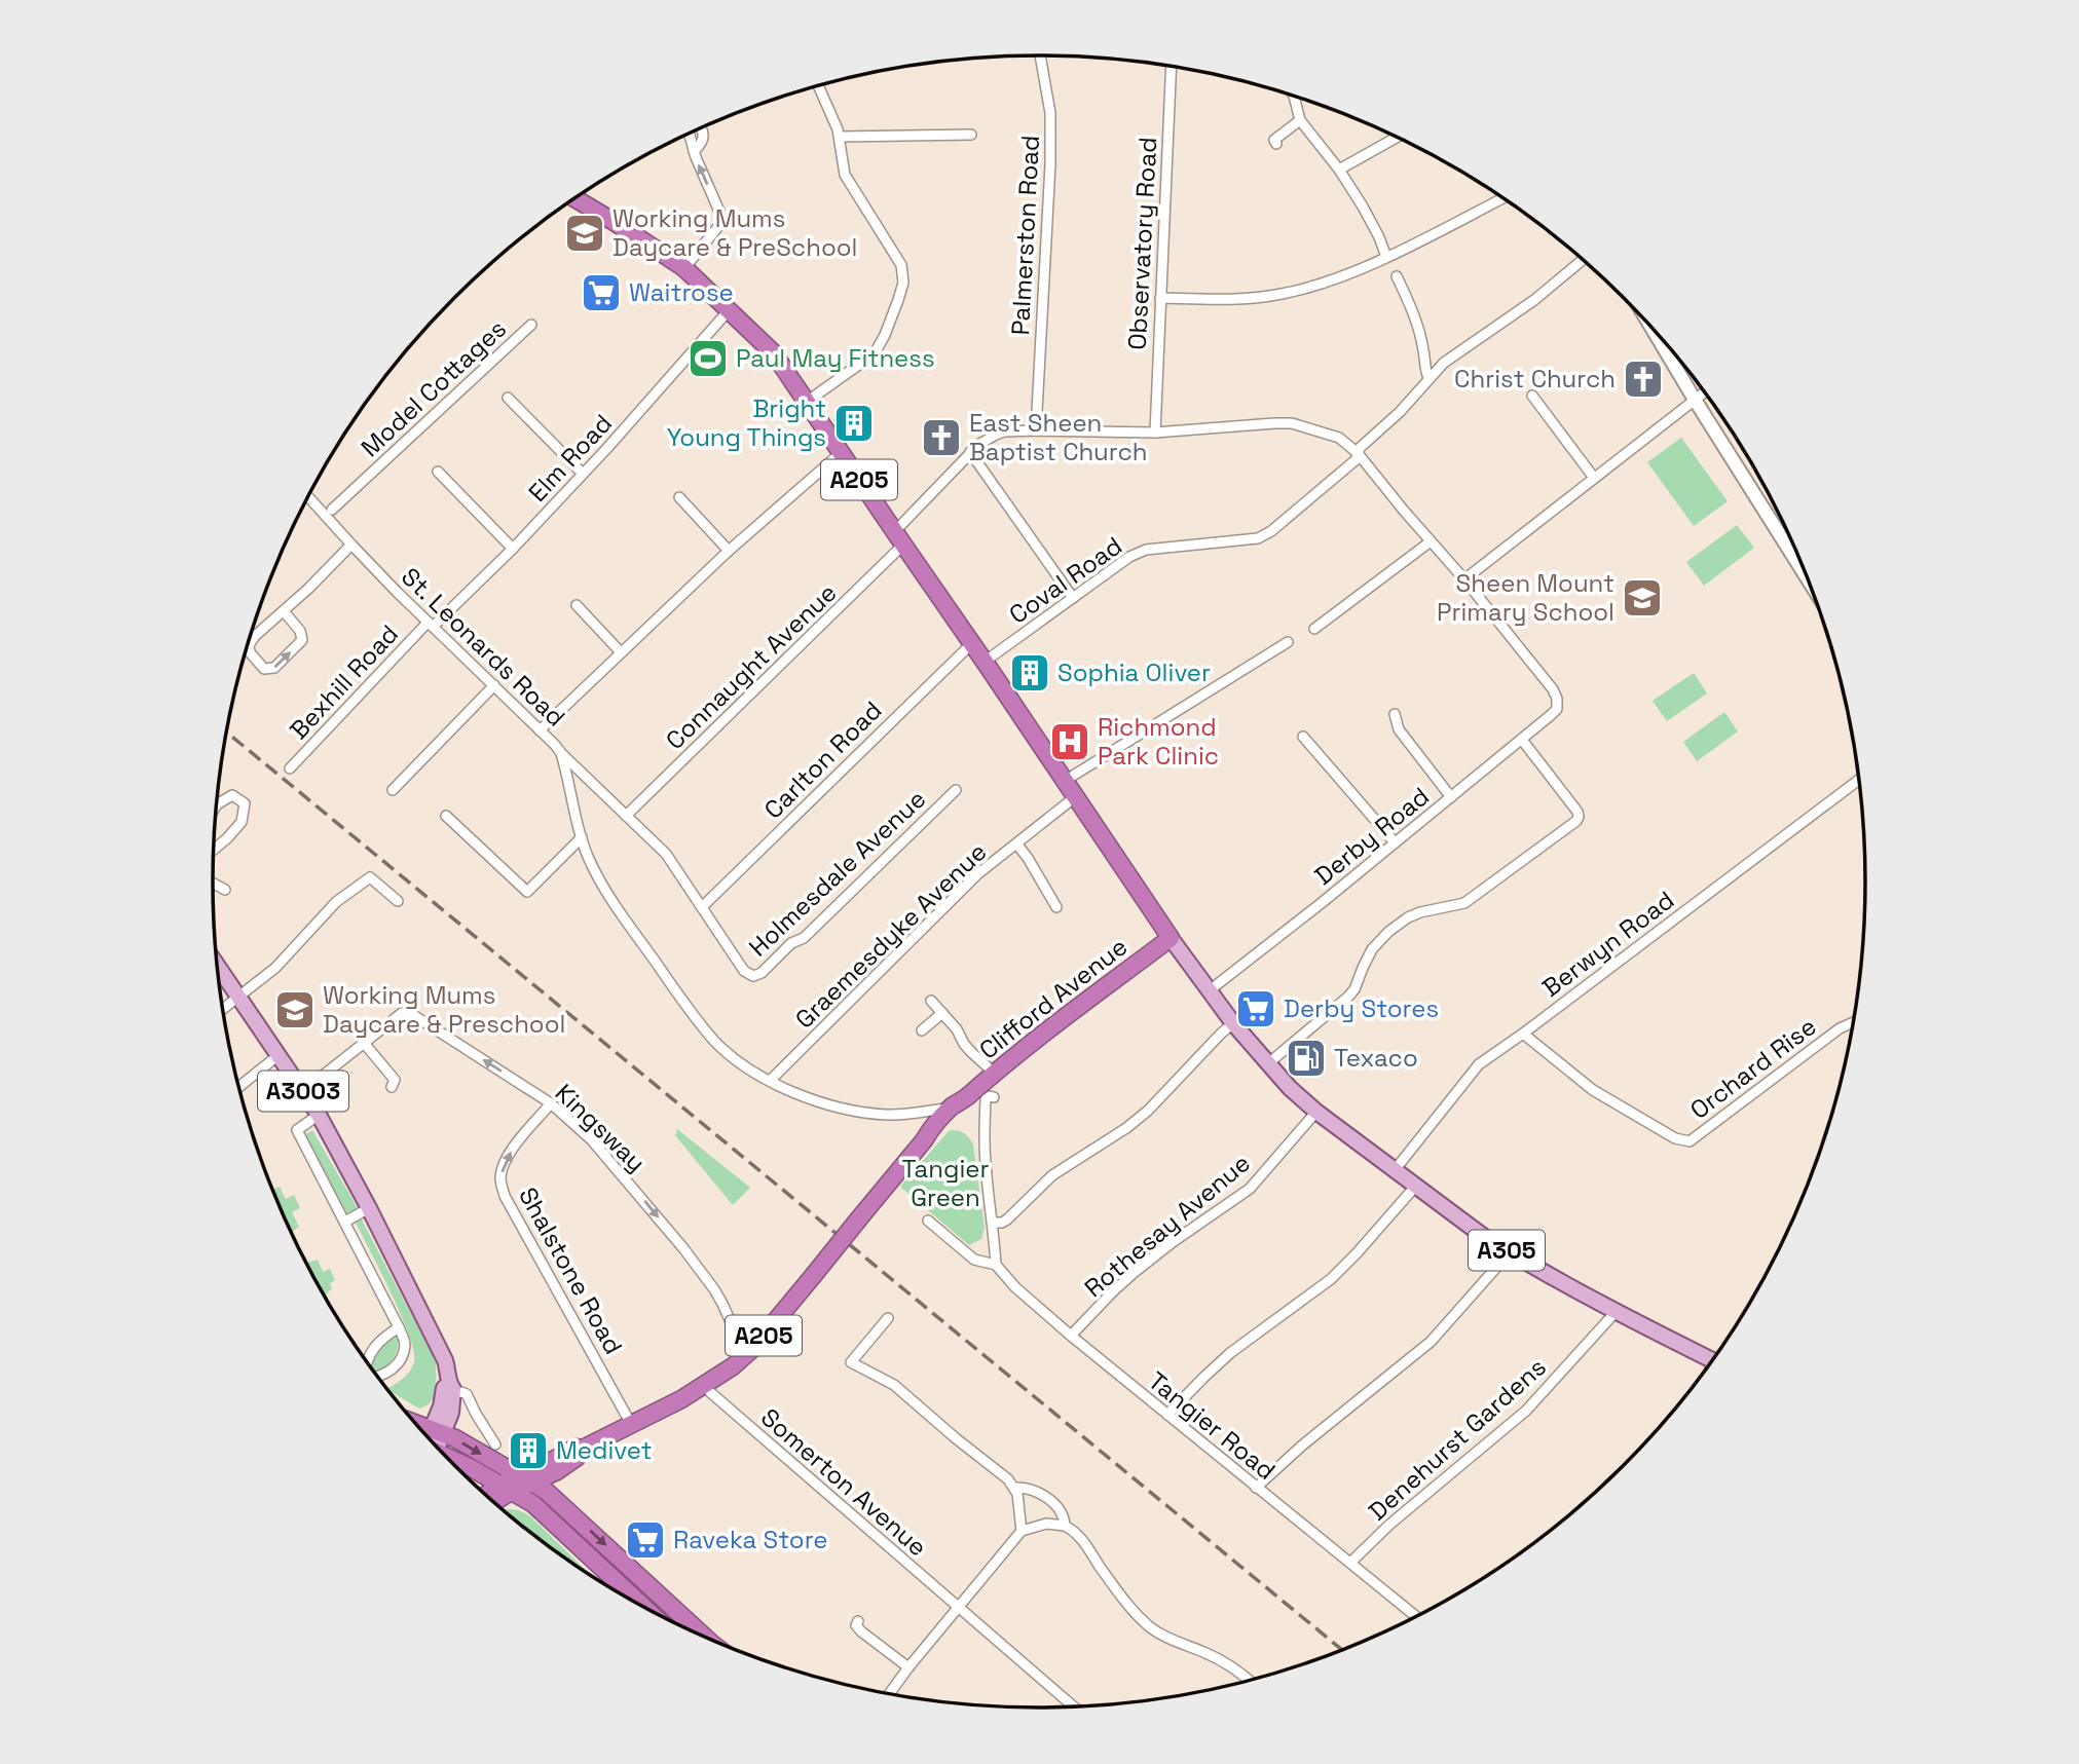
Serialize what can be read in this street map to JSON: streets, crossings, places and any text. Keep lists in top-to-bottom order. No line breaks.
{"streets":{"highway":["A205","Clifford Avenue"],"main road":["A3003","A305"],"street":["Palmerston Road","Observatory Road","Model Cottages","Elm Road","Coval Road","St. Leonards Road","Connaught Avenue","Bexhill Road","Carlton Road","Derby Road","Holmesdale Avenue","Graemesdyke Avenue","Berwyn Road","Orchard Rise","Kingsway","Rothesay Avenue","Shalstone Road","Tangier Road","Denehurst Gardens","Somerton Avenue"]},"crossings":[["Palmerston Road","Connaught Avenue"],["Observatory Road","Connaught Avenue"],["Elm Road","A205"],["Elm Road","St. Leonards Road"],["Elm Road","Bexhill Road"],["A205","Coval Road"],["A205","Connaught Avenue"],["A205","Carlton Road"],["A205","Graemesdyke Avenue"],["A205","Clifford Avenue"],["A205","A305"],["Coval Road","Connaught Avenue"],["St. Leonards Road","Bexhill Road"],["St. Leonards Road","Graemesdyke Avenue"],["St. Leonards Road","Clifford Avenue"],["Connaught Avenue","Derby Road"],["Carlton Road","Holmesdale Avenue"],["Derby Road","A305"],["Berwyn Road","Orchard Rise"],["Berwyn Road","A305"],["Clifford Avenue","Kingsway"],["Clifford Avenue","A305"],["Clifford Avenue","Shalstone Road"],["Clifford Avenue","Somerton Avenue"],["A3003","Kingsway"],["Kingsway","Shalstone Road"],["Rothesay Avenue","A305"],["Rothesay Avenue","Tangier Road"],["A305","Denehurst Gardens"],["Tangier Road","Denehurst Gardens"]],"one_way":["Shalstone Road"],"parks":["Tangier Green"],"places":{"school or university":["Working Mums Daycare & PreSchool","Sheen Mount Primary School","Working Mums Daycare & Preschool"],"supermarket":["Waitrose","Derby Stores","Raveka Store"],"sports":["Paul May Fitness"],"church":["Christ Church","East Sheen Baptist Church"],"building":["Bright Young Things","Sophia Oliver","Medivet"],"hospital":["Richmond Park Clinic"],"fuel station":["Texaco"]}}
